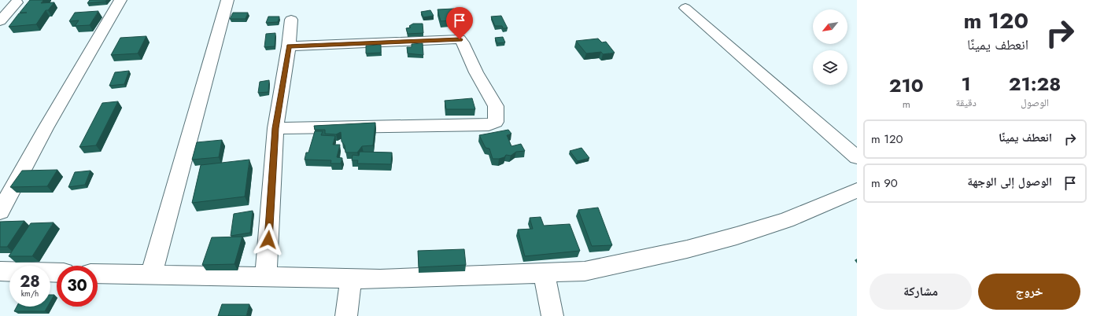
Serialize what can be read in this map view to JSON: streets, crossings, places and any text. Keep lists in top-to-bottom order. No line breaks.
{"north":"bottom left","page":{"turn":["120 m","انعطف يمينًا"],"eta":["21:28","الوصول","1","دقيقة","210","m"],"list":[{"name":"انعطف يمينًا","value":"120 m"},{"name":"الوصول إلى الوجهة","value":"90 m"}],"speed":"28 km/h","limit":"30","buttons":["خروج","مشاركة"]}}
